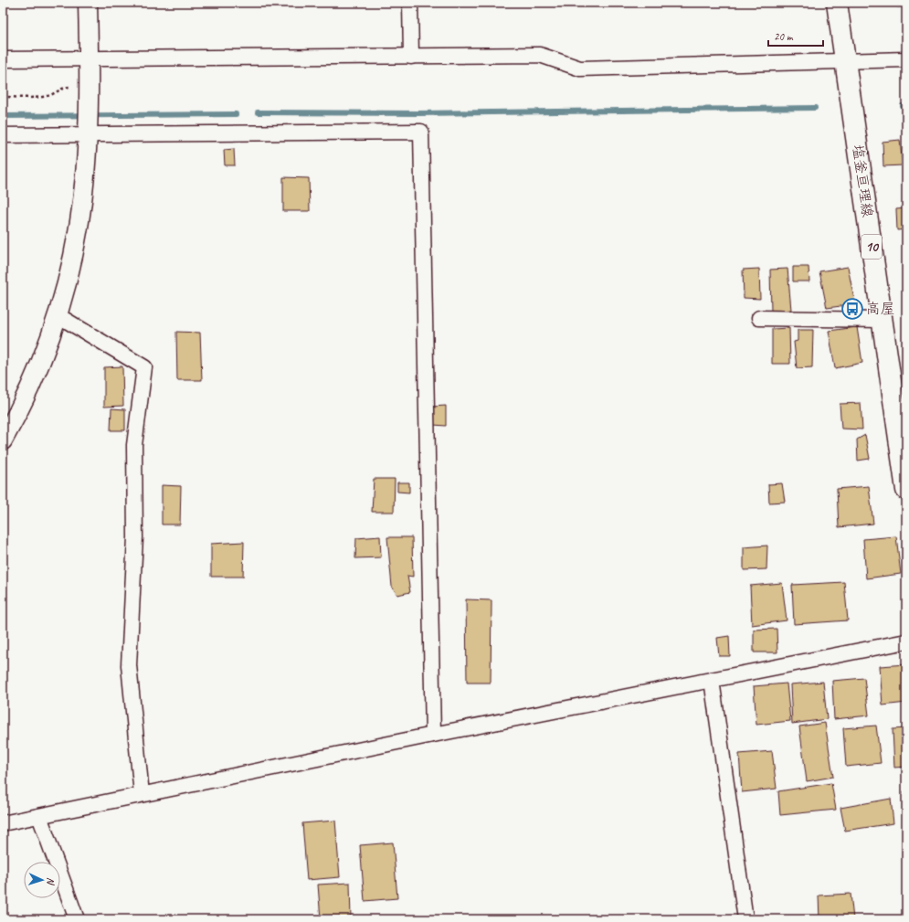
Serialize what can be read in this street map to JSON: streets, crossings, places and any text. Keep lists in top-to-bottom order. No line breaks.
{"streets":{"main road":["塩釜亘理線","10"]},"places":{"bus stop":["高屋"]},"scale_bar":"20 m","north":"right"}
